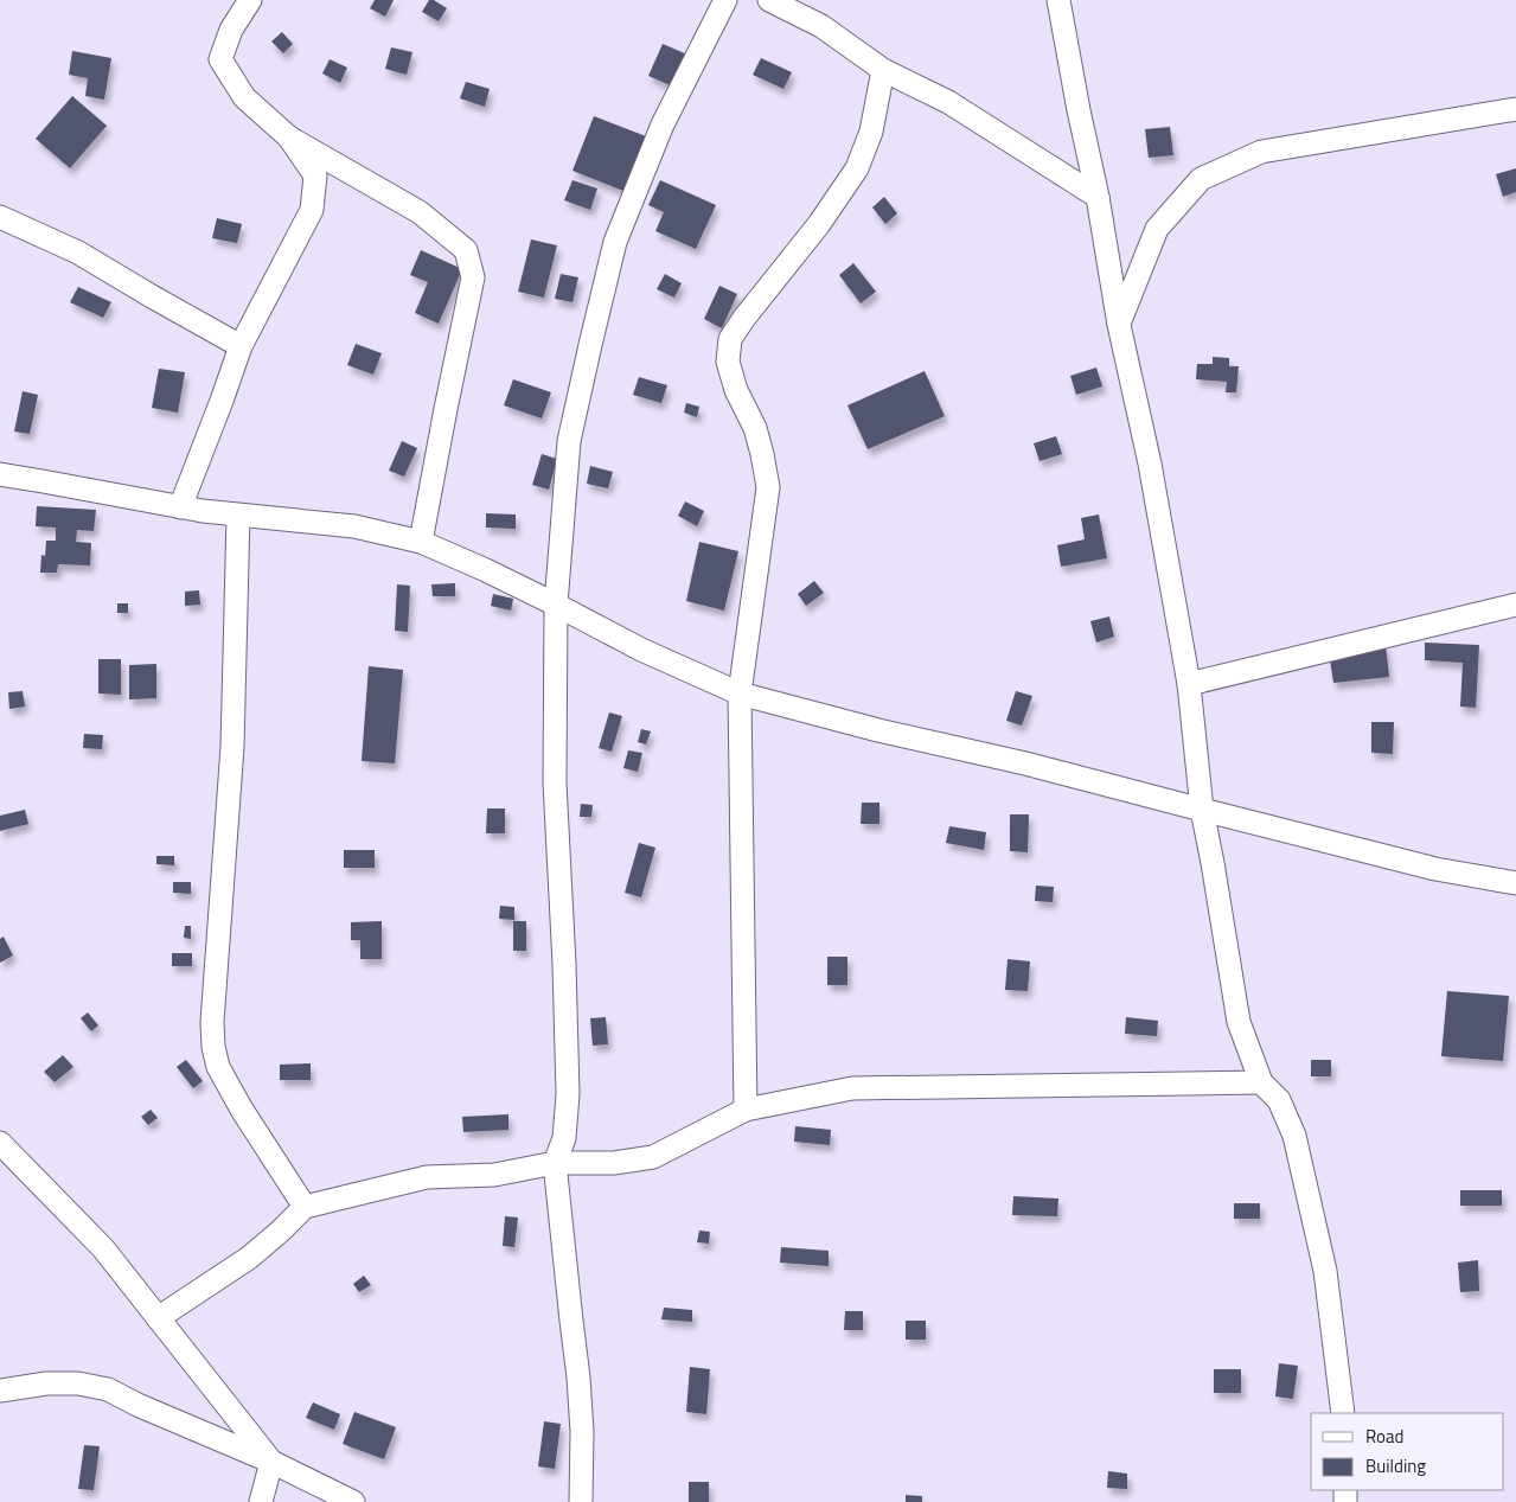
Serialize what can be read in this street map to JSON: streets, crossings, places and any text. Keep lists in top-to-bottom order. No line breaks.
{"legend":["Road","Building"]}
